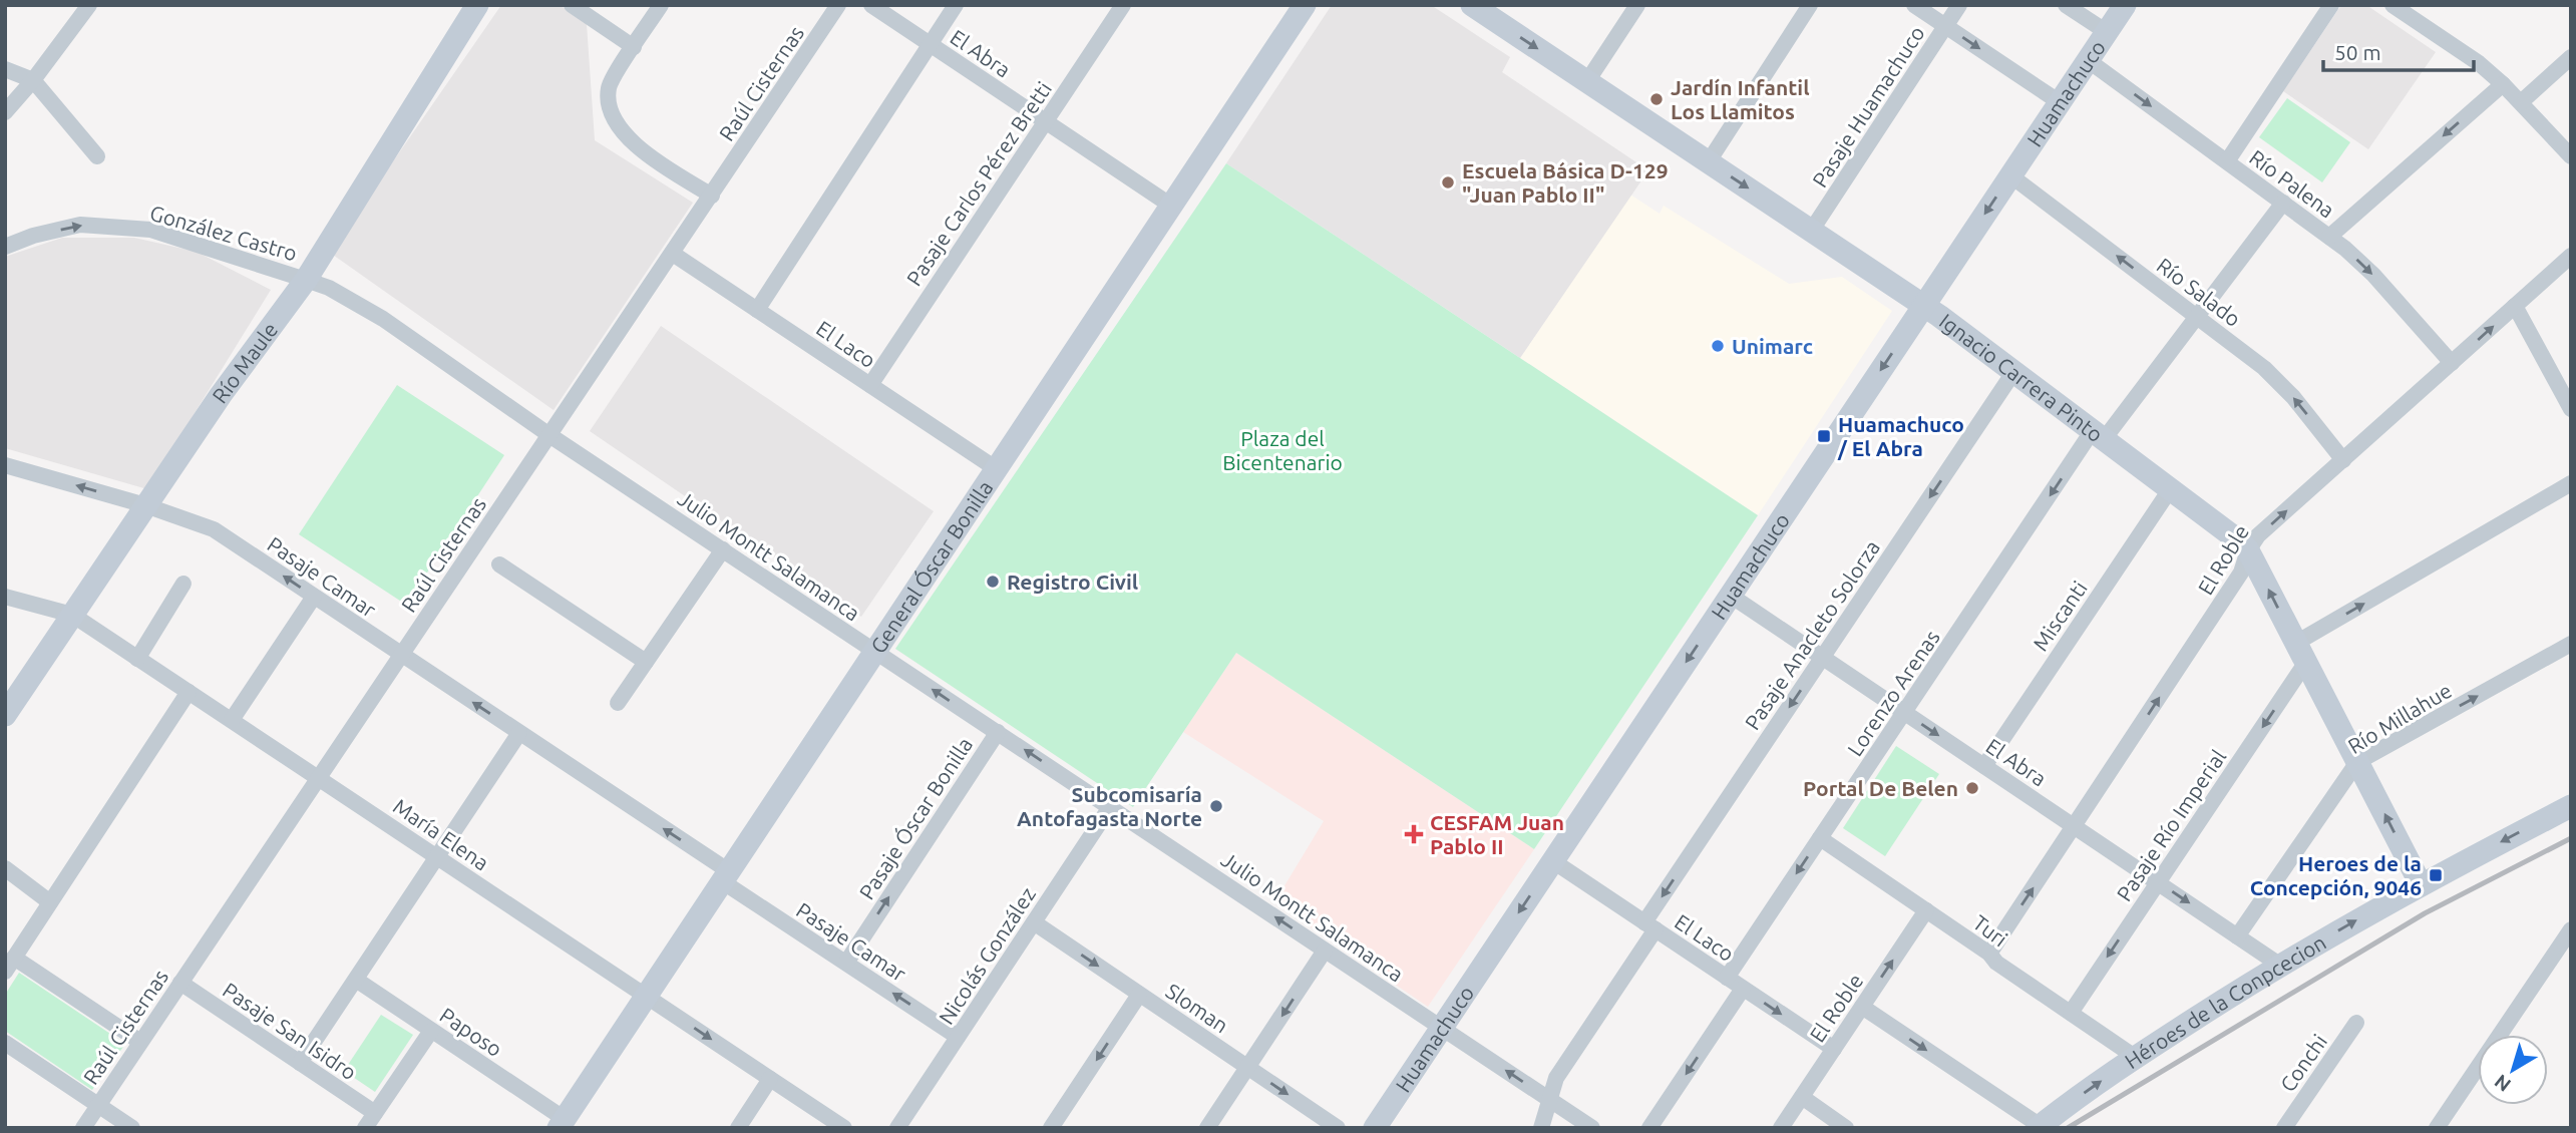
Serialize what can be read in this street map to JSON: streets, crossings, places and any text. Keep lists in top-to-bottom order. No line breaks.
{"streets":{"street":["El Abra","Raúl Cisternas","Huamachuco","Pasaje Huamachuco","Pasaje Carlos Pérez Bretti","Río Palena","González Castro","Río Salado","El Laco","Río Maule","Ignacio Carrera Pinto","Julio Montt Salamanca","El Roble","General Óscar Bonilla","Pasaje Camar","Miscanti","Pasaje Anacleto Solorza","Lorenzo Arenas","Río Millahue","Pasaje Óscar Bonilla","Pasaje Río Imperial","María Elena","Turi","Nicolás González","Héroes de la Conpcecion","Sloman","Pasaje San Isidro","Paposo","Conchi"]},"crossings":[["El Abra","Huamachuco"],["El Abra","Pasaje Carlos Pérez Bretti"],["El Abra","El Roble"],["El Abra","General Óscar Bonilla"],["El Abra","Miscanti"],["El Abra","Pasaje Anacleto Solorza"],["El Abra","Lorenzo Arenas"],["El Abra","Río Millahue"],["El Abra","Pasaje Río Imperial"],["El Abra","Héroes de la Conpcecion"],["Raúl Cisternas","El Laco"],["Raúl Cisternas","Julio Montt Salamanca"],["Raúl Cisternas","Pasaje Camar"],["Raúl Cisternas","María Elena"],["Raúl Cisternas","Pasaje San Isidro"],["Huamachuco","Río Palena"],["Huamachuco","Río Salado"],["Huamachuco","El Laco"],["Huamachuco","Ignacio Carrera Pinto"],["Huamachuco","Julio Montt Salamanca"],["Pasaje Huamachuco","Ignacio Carrera Pinto"],["Pasaje Carlos Pérez Bretti","El Laco"],["Río Palena","El Roble"],["Río Palena","Lorenzo Arenas"],["González Castro","Río Maule"],["González Castro","Julio Montt Salamanca"],["Río Salado","El Roble"],["Río Salado","Lorenzo Arenas"],["El Laco","El Roble"],["El Laco","General Óscar Bonilla"],["El Laco","Pasaje Anacleto Solorza"],["El Laco","Lorenzo Arenas"],["Río Maule","Julio Montt Salamanca"],["Río Maule","Pasaje Camar"],["Río Maule","María Elena"],["Ignacio Carrera Pinto","El Roble"],["Ignacio Carrera Pinto","Miscanti"],["Ignacio Carrera Pinto","Pasaje Anacleto Solorza"],["Ignacio Carrera Pinto","Lorenzo Arenas"],["Ignacio Carrera Pinto","Río Millahue"],["Ignacio Carrera Pinto","Pasaje Río Imperial"],["Ignacio Carrera Pinto","Héroes de la Conpcecion"],["Julio Montt Salamanca","General Óscar Bonilla"],["Julio Montt Salamanca","Pasaje Anacleto Solorza"],["Julio Montt Salamanca","Pasaje Óscar Bonilla"],["Julio Montt Salamanca","Nicolás González"],["El Roble","Turi"],["General Óscar Bonilla","Pasaje Camar"],["General Óscar Bonilla","María Elena"],["General Óscar Bonilla","Paposo"],["Pasaje Camar","Pasaje Óscar Bonilla"],["Pasaje Camar","Nicolás González"],["Lorenzo Arenas","Turi"],["Pasaje Río Imperial","Turi"],["Turi","Héroes de la Conpcecion"],["Nicolás González","Sloman"]],"one_way":["Huamachuco","Río Palena","González Castro","Río Salado","Julio Montt Salamanca","El Roble","Pasaje Camar","Pasaje Anacleto Solorza","Lorenzo Arenas","Río Millahue","Pasaje Óscar Bonilla","Sloman"],"parks":["Plaza del Bicentenario"],"places":{"other":["Jardín Infantil Los Llamitos","Escuela Básica D-129 \"Juan Pablo II\"","Unimarc","Registro Civil","Portal De Belen","Subcomisaría Antofagasta Norte"],"transit":["Huamachuco / El Abra","Heroes de la Concepción, 9046"],"health":["CESFAM Juan Pablo II"]},"scale_bar":"50 m","north":"bottom left"}
